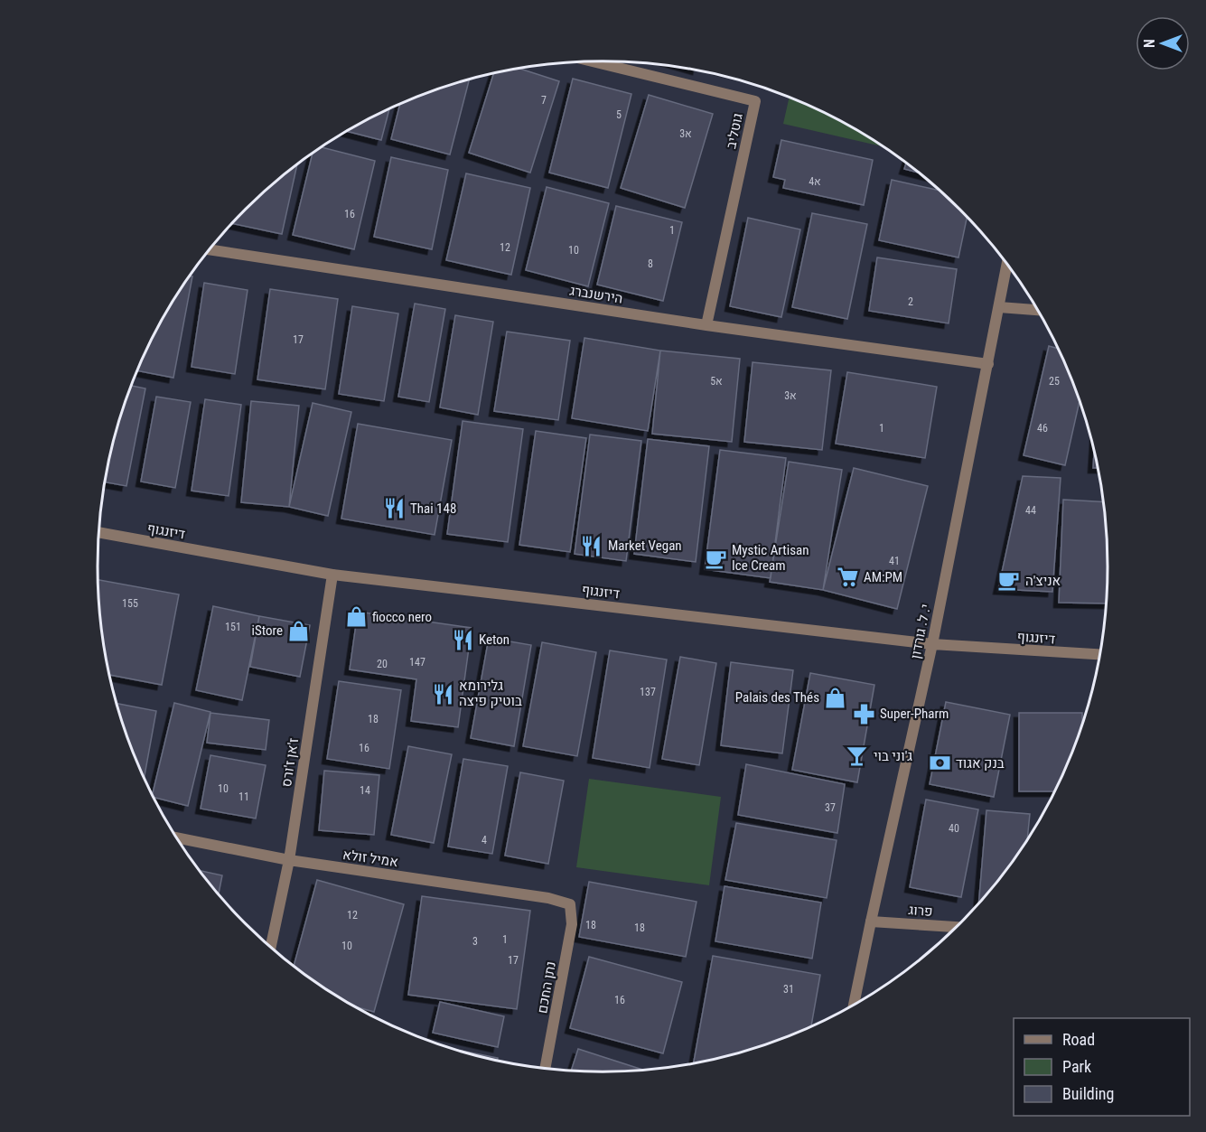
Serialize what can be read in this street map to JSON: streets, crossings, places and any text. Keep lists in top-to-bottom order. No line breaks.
{"streets":{"street":["גוטליב","הירשנברג","דיזנגוף","י. ל. גורדון","ז'אן ז'ורס","אמיל זולא","פרוג","נתן החכם"]},"crossings":[["גוטליב","הירשנברג"],["הירשנברג","י. ל. גורדון"],["דיזנגוף","י. ל. גורדון"],["דיזנגוף","ז'אן ז'ורס"],["י. ל. גורדון","פרוג"],["ז'אן ז'ורס","אמיל זולא"],["אמיל זולא","נתן החכם"]],"places":{"restaurant":["Thai 148","Market Vegan","Keton","גלירומא בוטיק פיצה"],"cafe":["Mystic Artisan Ice Cream","אניצ'ה"],"supermarket":["AM:PM"],"shop":["fiocco nero","iStore","Palais des Thés"],"pharmacy":["Super-Pharm"],"bar":["ג'וני בוי"],"bank":["בנק אגוד"]},"house_numbers":["7","5","3א","4א","16","1","12","10","8","2","17","5א","25","3א","1","46","44","41","155","151","147","20","137","18","16","10","14","11","37","40","4","12","18","18","1","3","10","17","31","16"],"legend":["Road","Park","Building"],"north":"left"}
